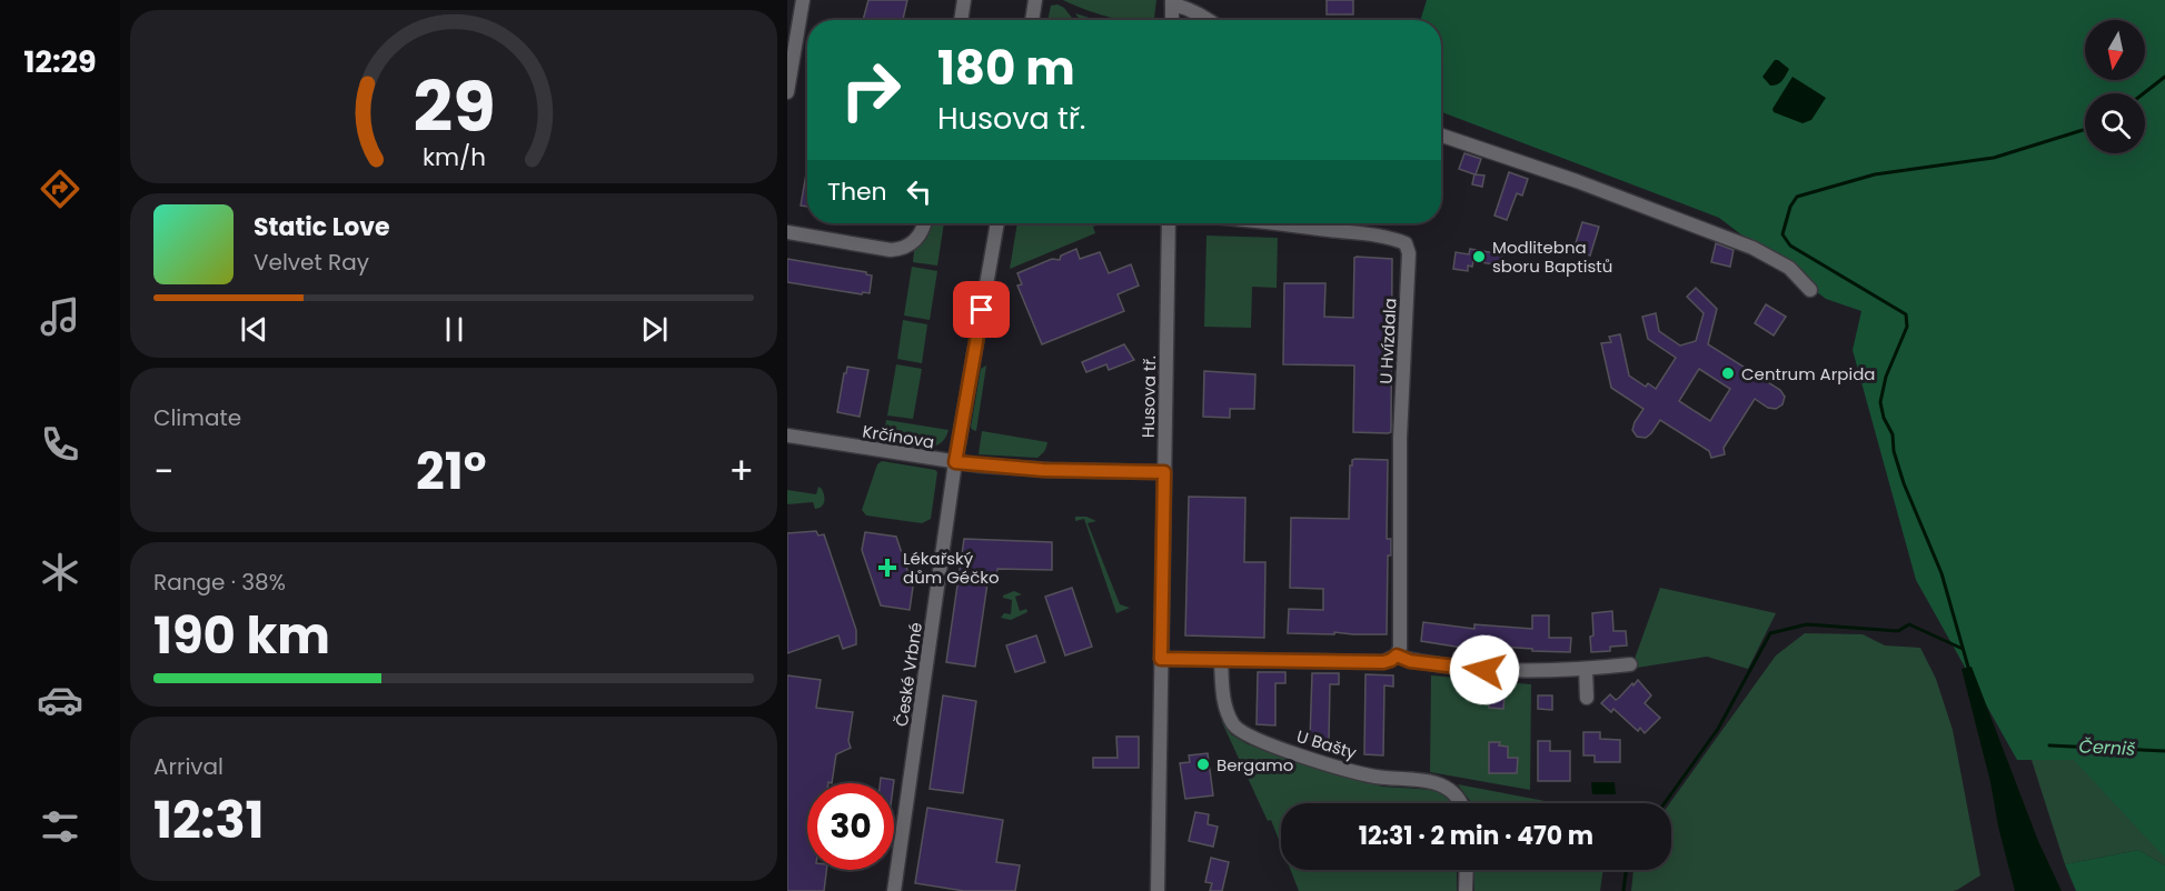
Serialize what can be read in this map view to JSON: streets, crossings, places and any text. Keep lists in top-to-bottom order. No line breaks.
{"streets":{"street":["U Hvízdala","Husova tř.","Krčínova","České Vrbné","U Bašty"]},"crossings":[["Husova tř.","Krčínova"],["Krčínova","České Vrbné"]],"water":["Černiš"],"places":{"other":["Modlitebna sboru Baptistů","Centrum Arpida","Bergamo"],"health":["Lékařský dům Géčko"]},"north":"bottom","page":{"tabs":"12:29","turn":["180 m","Husova tř."],"then":"Then","song":["Static Love","Velvet Ray"],"tile":["Climate",["Range · 38%","190 km"],["Arrival","12:31"]],"heat":["−","21°","+"],"limit":"30","trip":"12:31 · 2 min · 470 m","gauge":["29","km/h"]}}
